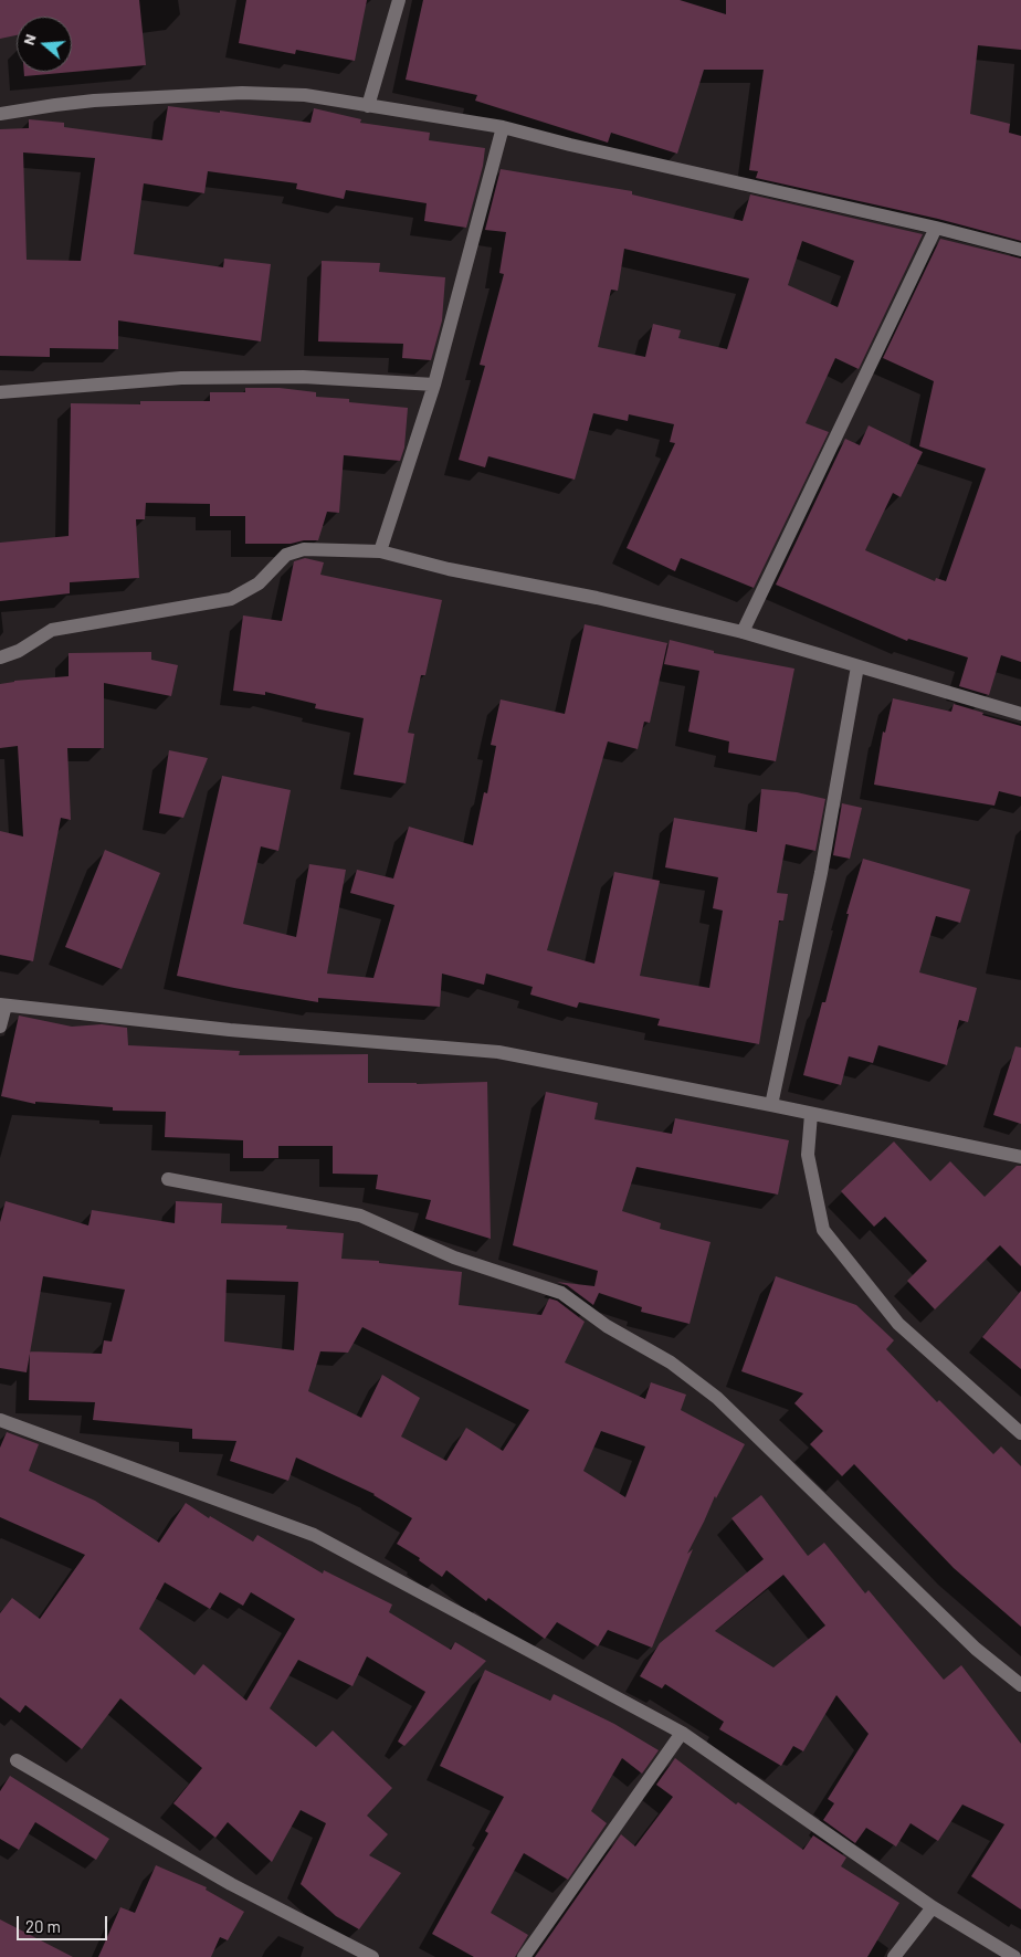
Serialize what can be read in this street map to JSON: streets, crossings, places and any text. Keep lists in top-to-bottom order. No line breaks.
{"scale_bar":"20 m","north":"left"}
